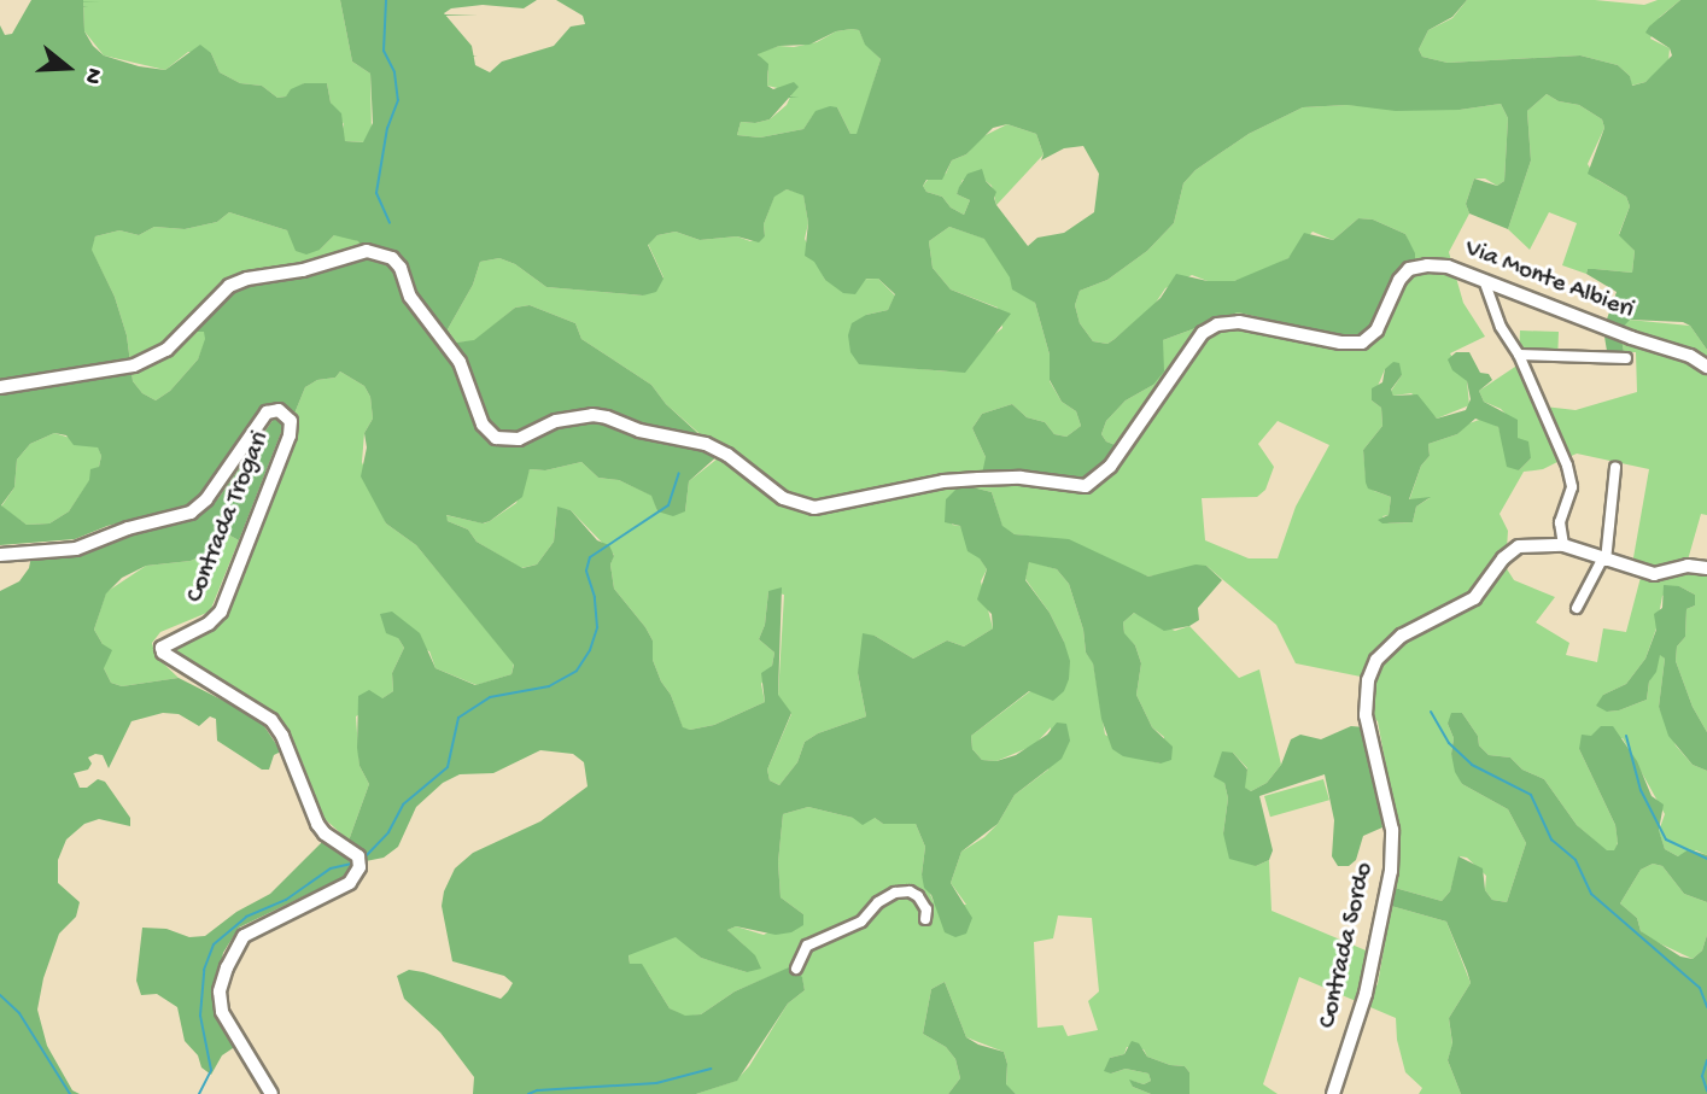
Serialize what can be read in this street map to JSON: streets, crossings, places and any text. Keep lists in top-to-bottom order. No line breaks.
{"streets":{"street":["Via Monte Albieri","Contrada Trogari","Contrada Sordo"]},"north":"right"}
